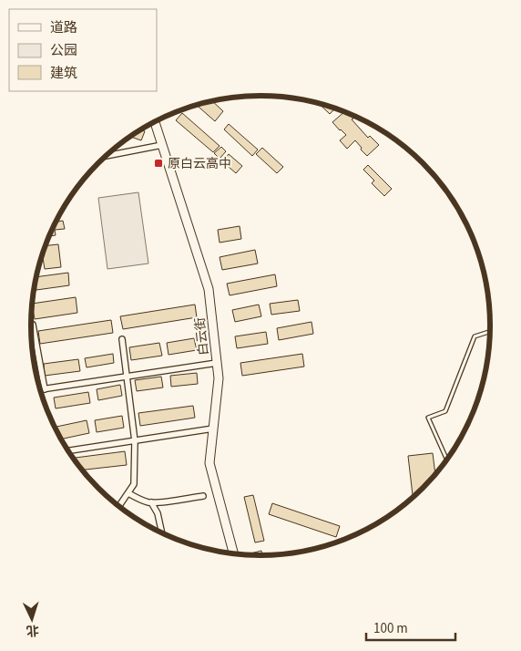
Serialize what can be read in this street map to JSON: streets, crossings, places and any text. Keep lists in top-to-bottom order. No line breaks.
{"streets":{"main road":["白云街"]},"places":{"transit":["原白云高中"]},"legend":["道路","公园","建筑"],"scale_bar":"100 m","north":"bottom"}
